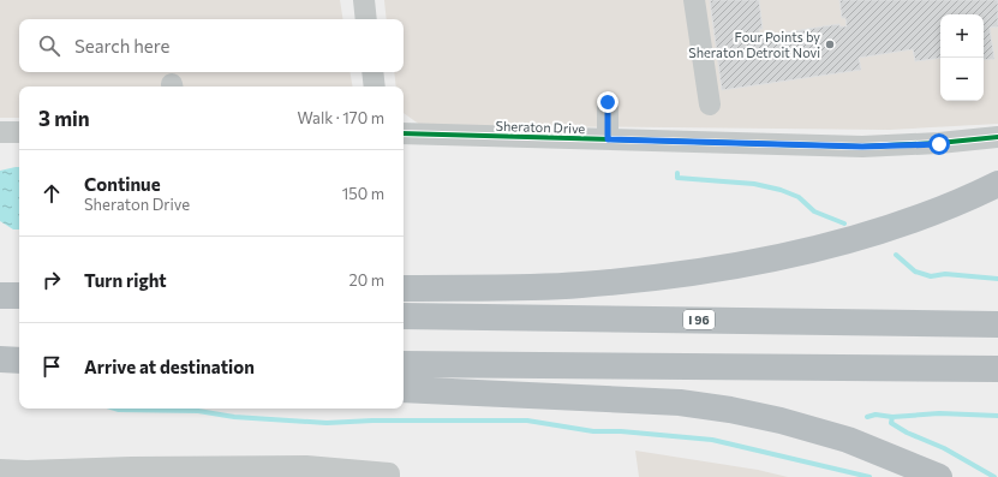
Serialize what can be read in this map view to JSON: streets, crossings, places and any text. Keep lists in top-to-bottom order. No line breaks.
{"streets":{"highway":["I 96"],"street":["Sheraton Drive"]},"places":["Four Points by Sheraton Detroit Novi"],"page":{"map_buttons":["+","−"],"search":"Search here","heading":["3 min","Walk · 170 m"],"list":[["Continue","Sheraton Drive","150 m"],["Turn right","20 m"],"Arrive at destination"]}}
